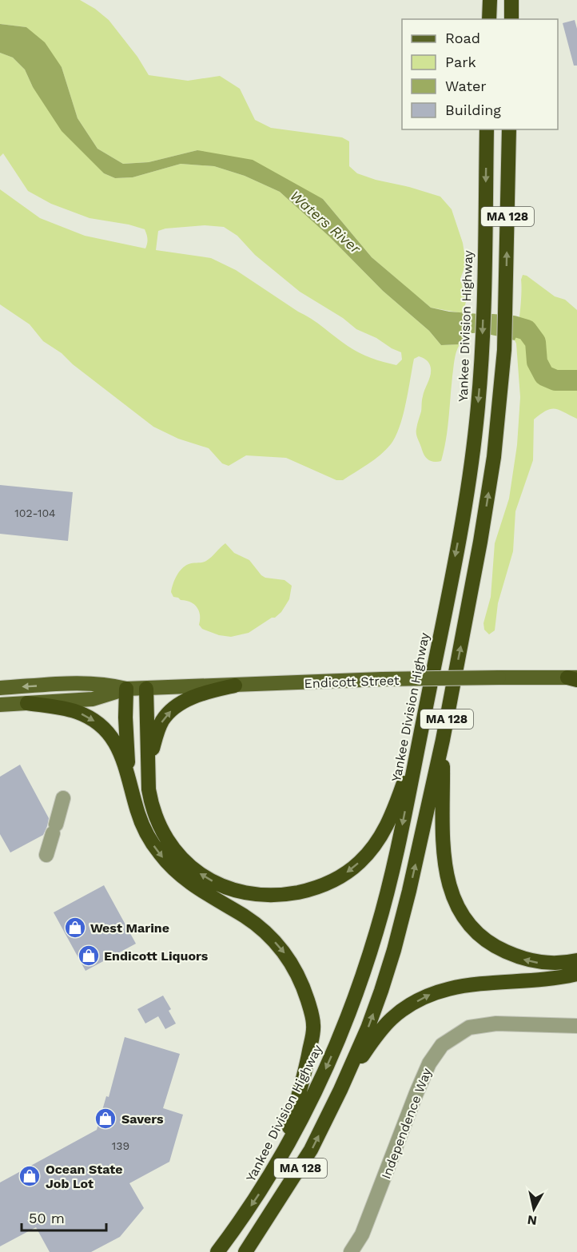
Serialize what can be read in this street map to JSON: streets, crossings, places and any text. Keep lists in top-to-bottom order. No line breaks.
{"streets":{"highway":["MA 128","Yankee Division Highway"],"main road":["Endicott Street"],"street":["Independence Way"]},"water":["Waters River"],"places":{"shop":["West Marine","Endicott Liquors","Savers","Ocean State Job Lot"]},"house_numbers":["102-104","139"],"legend":["Road","Park","Water","Building"],"scale_bar":"50 m","north":"bottom"}
